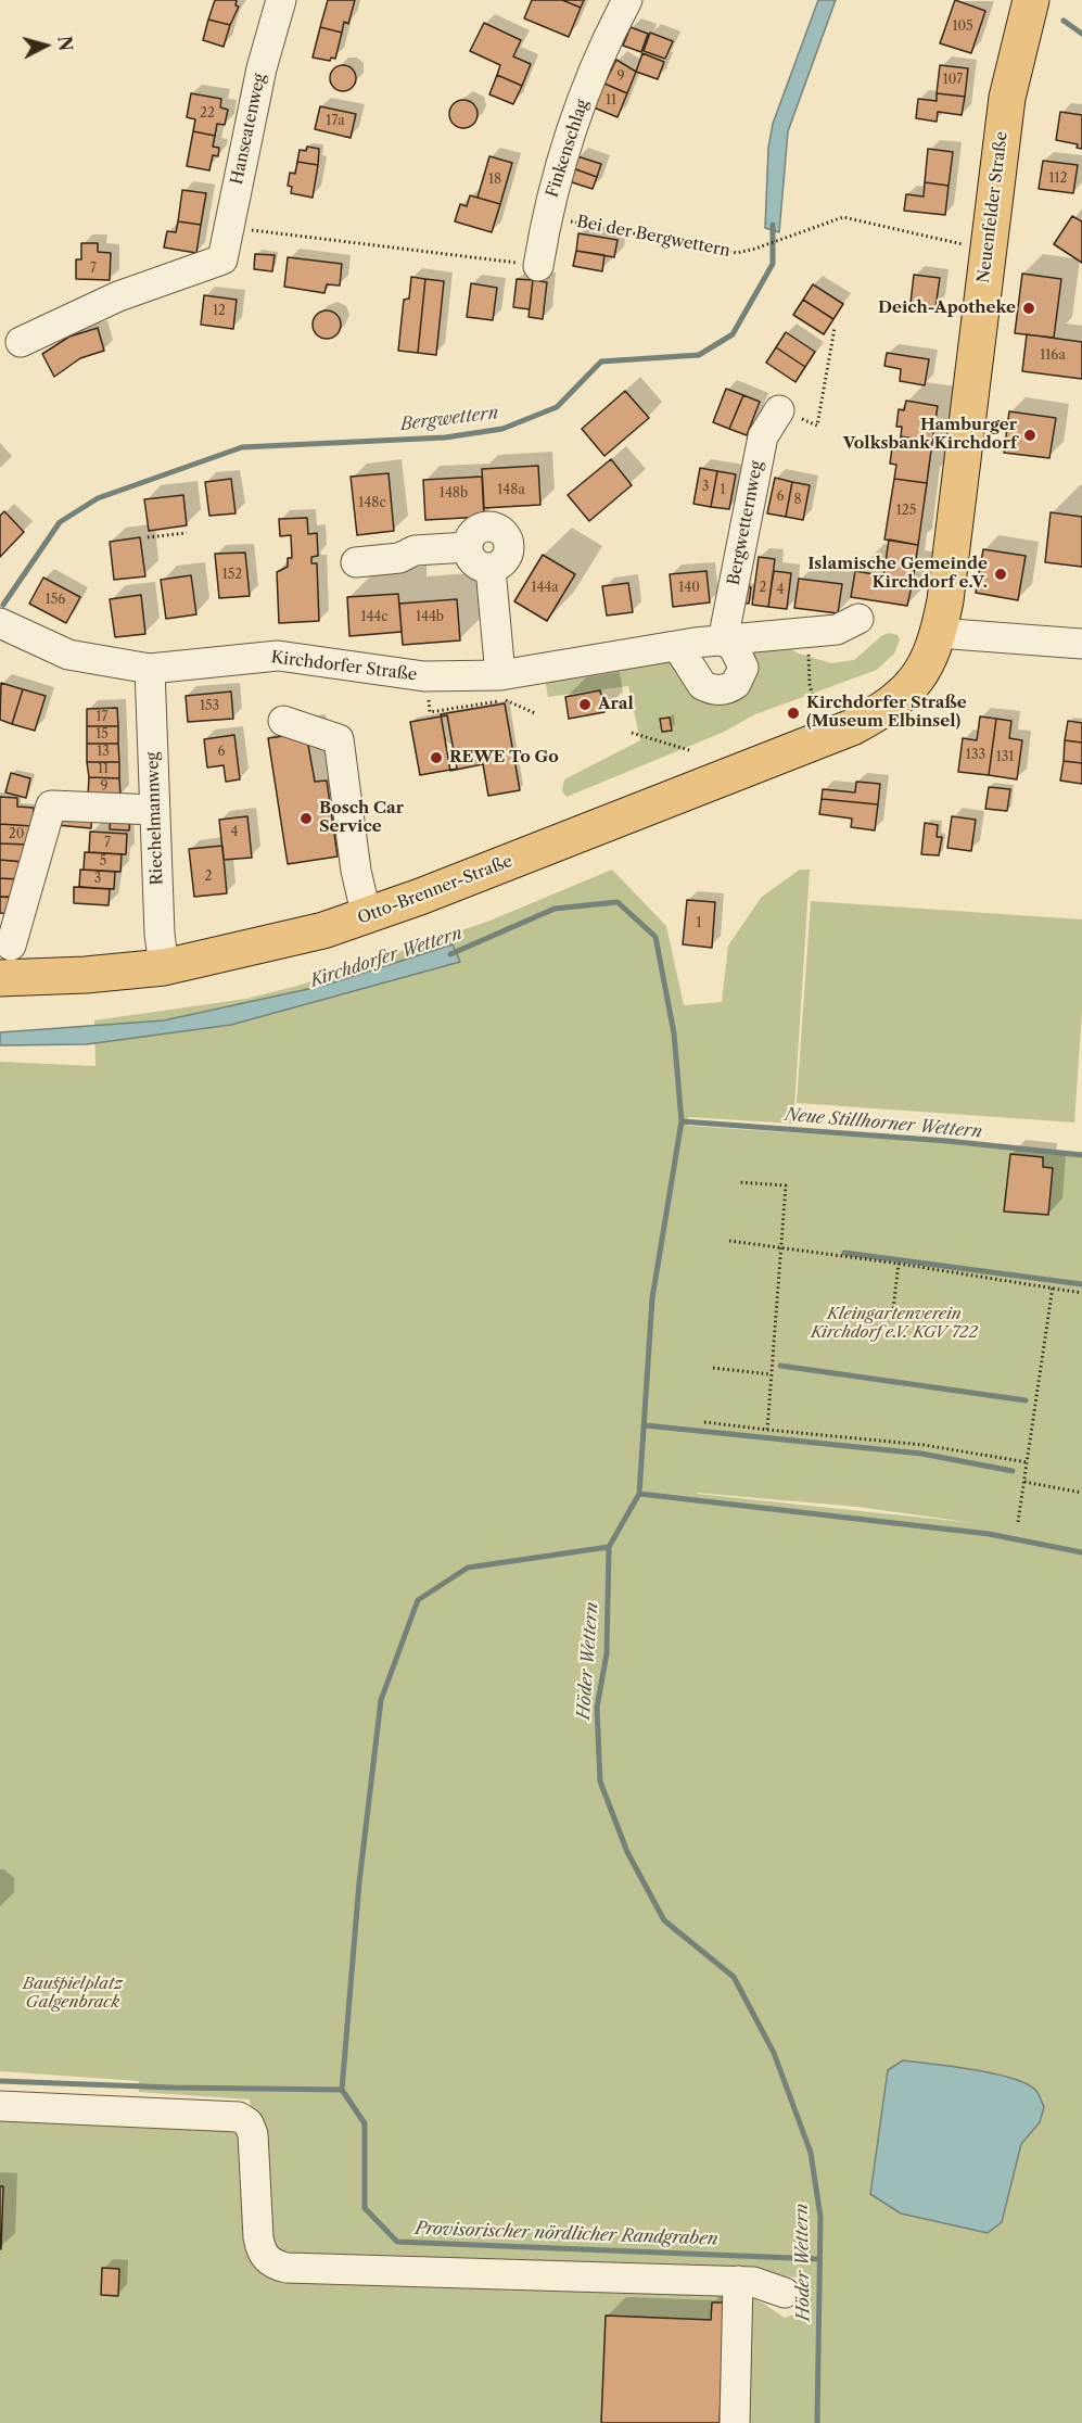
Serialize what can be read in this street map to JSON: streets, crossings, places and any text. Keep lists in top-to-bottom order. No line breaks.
{"streets":{"main road":["Neuenfelder Straße","Otto-Brenner-Straße"],"street":["Hanseatenweg","Finkenschlag","Bergwetternweg","Kirchdorfer Straße","Riechelmannweg"],"path":["Bei der Bergwettern"]},"crossings":[["Finkenschlag","Bei der Bergwettern"],["Neuenfelder Straße","Bei der Bergwettern"],["Neuenfelder Straße","Otto-Brenner-Straße"],["Bergwetternweg","Kirchdorfer Straße"],["Kirchdorfer Straße","Riechelmannweg"],["Riechelmannweg","Otto-Brenner-Straße"]],"water":["Bergwettern","Kirchdorfer Wettern","Neue Stillhorner Wettern","Höder Wettern","Provisorischer nördlicher Randgraben"],"parks":["Kleingartenverein Kirchdorf e.V. KGV 722","Bauspielplatz Galgenbrack"],"places":["Deich-Apotheke","Hamburger Volksbank Kirchdorf","Islamische Gemeinde Kirchdorf e.V.","Aral","Kirchdorfer Straße (Museum Elbinsel)","REWE To Go","Bosch Car Service"],"house_numbers":["105","9","107","11","22","17a","112","18","7","12","116a","3","148a","1","148b","6","8","148c","125","152","144a","140","2","4","156","144c","144b","153","17","15","13","6","133","131","11","9","4","20","7","5","2","3","1"],"north":"right"}
